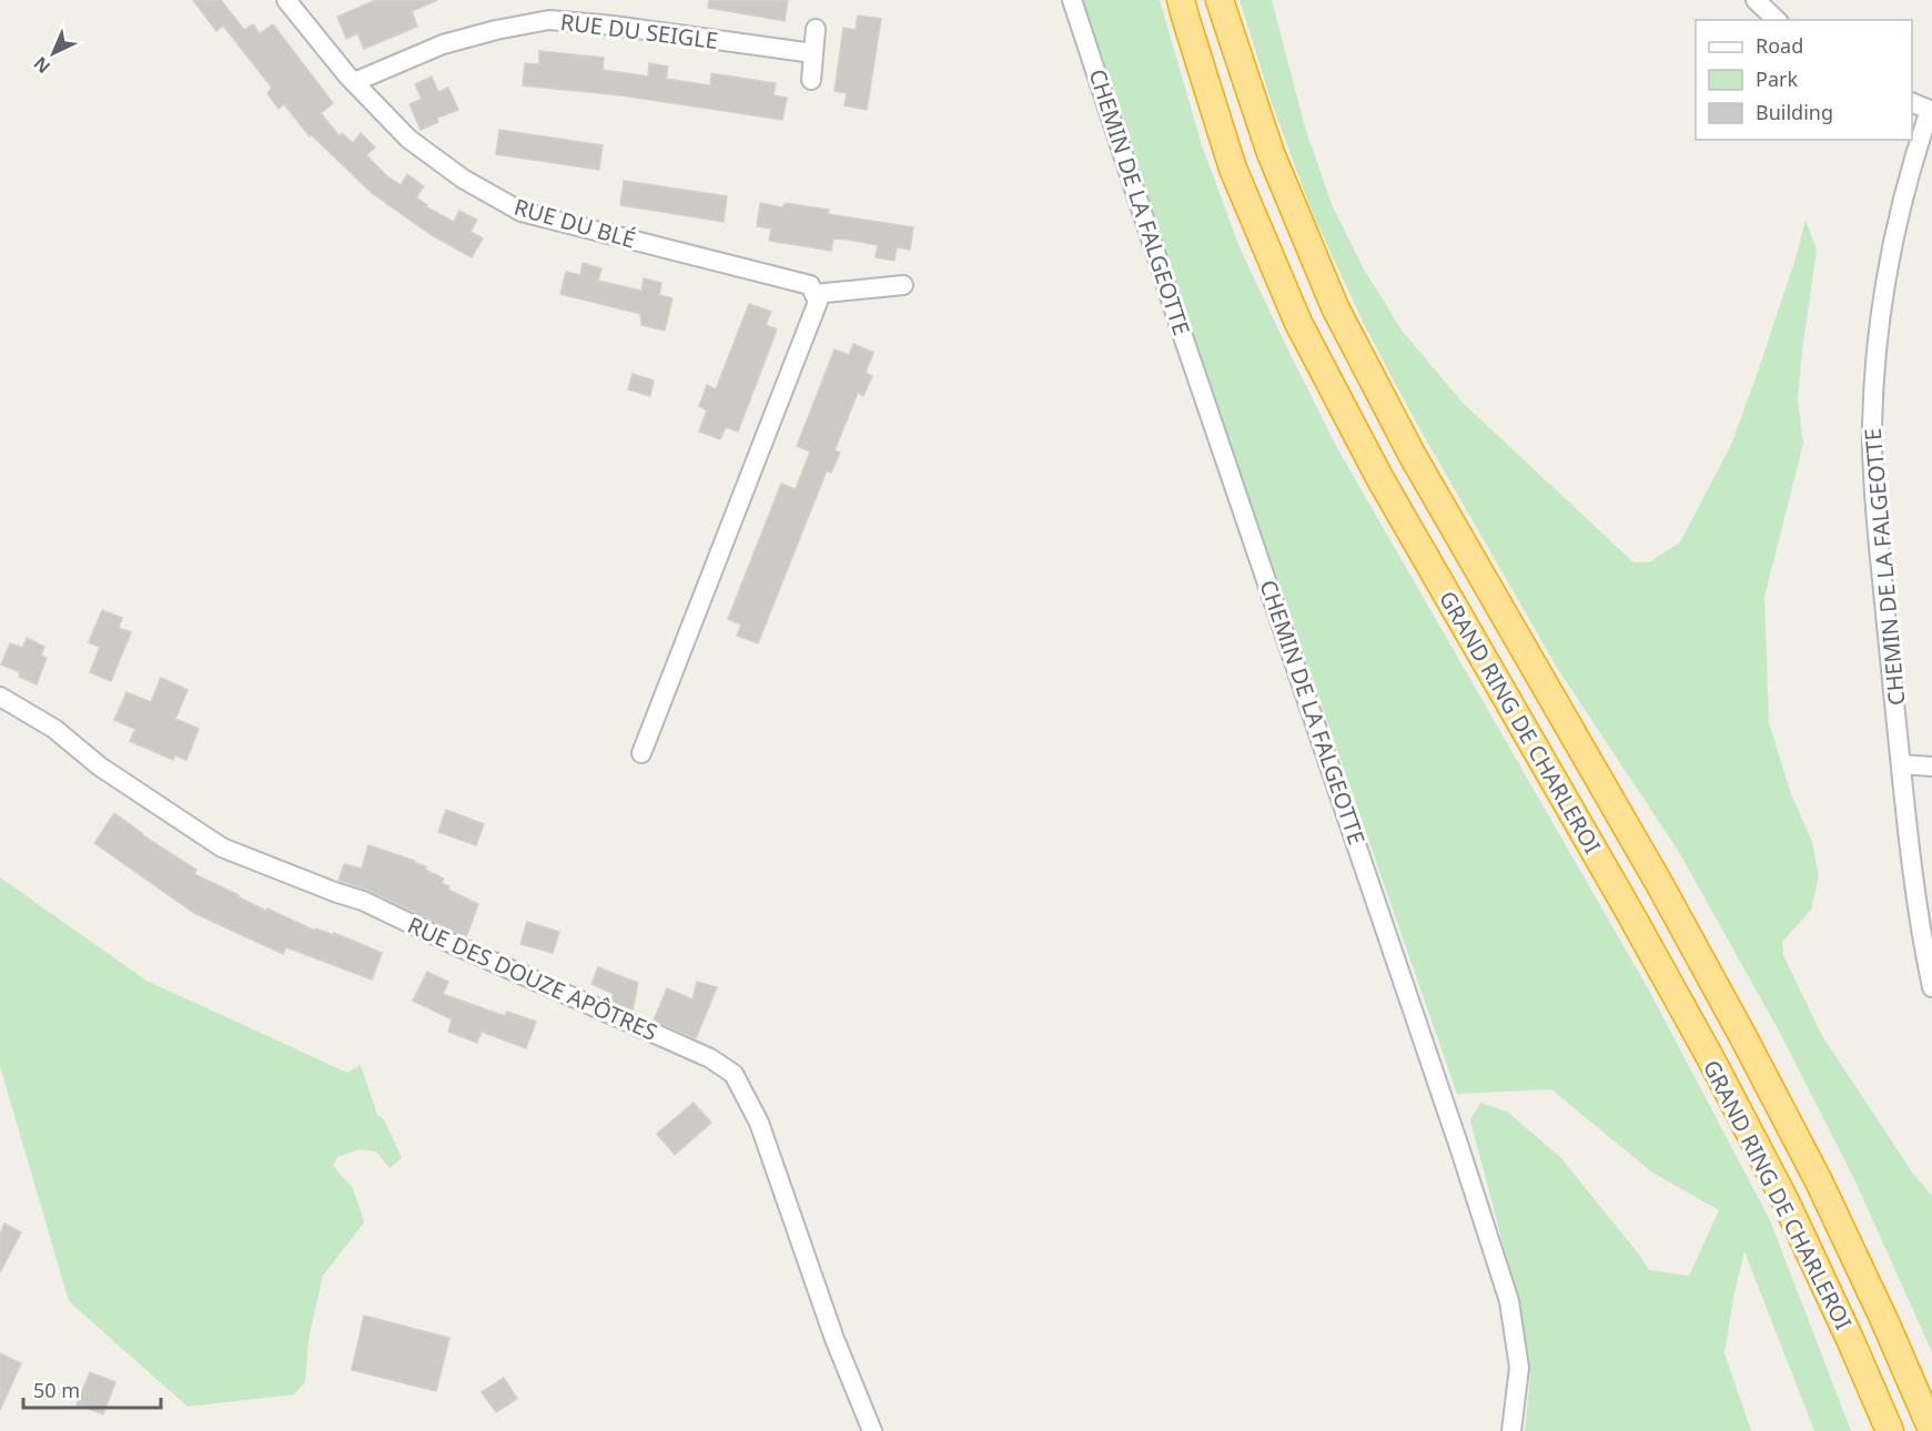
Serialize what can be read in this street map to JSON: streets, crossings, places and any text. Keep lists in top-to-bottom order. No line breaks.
{"streets":{"highway":["GRAND RING DE CHARLEROI"],"street":["RUE DU SEIGLE","CHEMIN DE LA FALGEOTTE","RUE DU BLÉ","RUE DES DOUZE APÔTRES"]},"crossings":[["RUE DU SEIGLE","RUE DU BLÉ"]],"legend":["Road","Park","Building"],"scale_bar":"50 m","north":"bottom left"}
